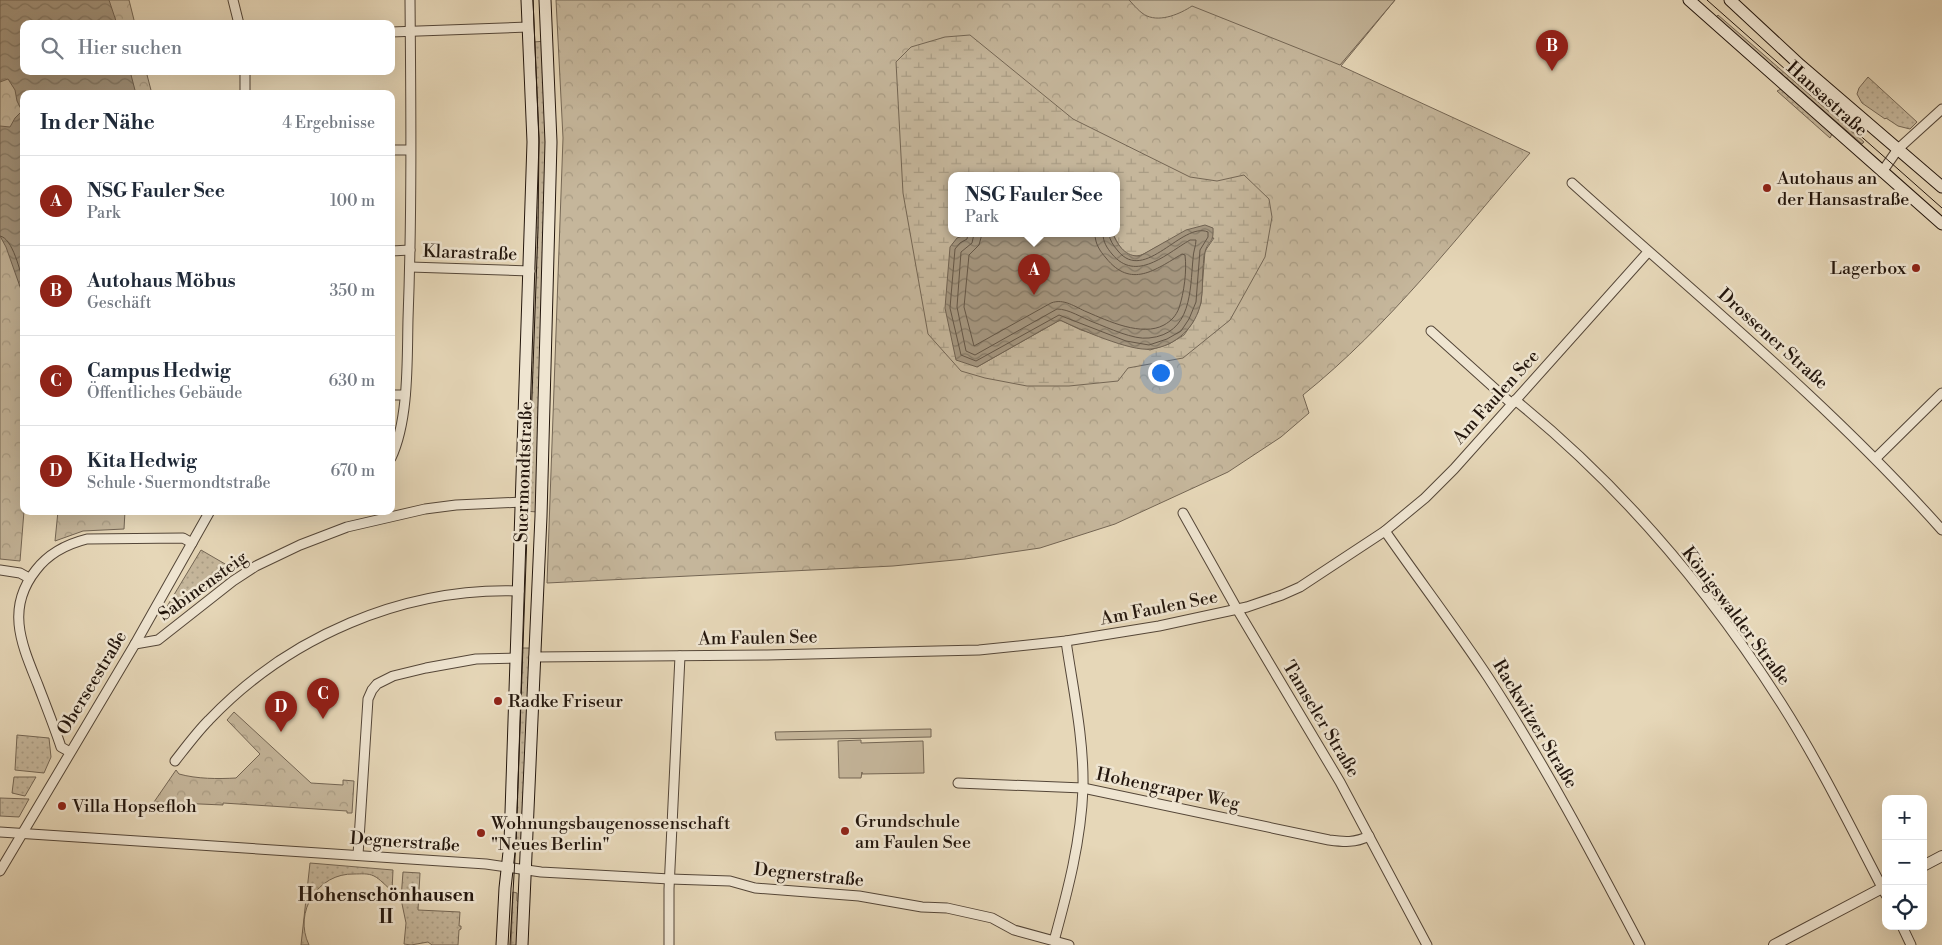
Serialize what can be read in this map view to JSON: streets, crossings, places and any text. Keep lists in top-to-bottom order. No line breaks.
{"streets":{"main road":["Hansastraße","Suermondtstraße"],"street":["Klarastraße","Drossener Straße","Am Faulen See","Sabinensteig","Königswalder Straße","Oberseestraße","Tamseler Straße","Rackwitzer Straße","Hohengraper Weg","Degnerstraße"]},"crossings":[["Klarastraße","Suermondtstraße"],["Drossener Straße","Am Faulen See"],["Am Faulen See","Suermondtstraße"],["Am Faulen See","Königswalder Straße"],["Am Faulen See","Tamseler Straße"],["Am Faulen See","Rackwitzer Straße"],["Suermondtstraße","Sabinensteig"],["Suermondtstraße","Degnerstraße"],["Sabinensteig","Oberseestraße"],["Oberseestraße","Degnerstraße"],["Tamseler Straße","Hohengraper Weg"]],"districts":["Hohenschönhausen II"],"places":["Autohaus an der Hansastraße","Lagerbox","Radke Friseur","Villa Hopsefloh","Grundschule am Faulen See","Wohnungsbaugenossenschaft \"Neues Berlin\""],"page":{"search":"Hier suchen","pins":["B","A","C","D"],"heading":["In der Nähe","4 Ergebnisse"],"list":[{"mark":"A","name":"NSG Fauler See","note":"Park","value":"100 m"},{"mark":"B","name":"Autohaus Möbus","note":"Geschäft","value":"350 m"},{"mark":"C","name":"Campus Hedwig","note":"Öffentliches Gebäude","value":"630 m"},{"mark":"D","name":"Kita Hedwig","note":"Schule · Suermondtstraße","value":"670 m"}],"popup":["NSG Fauler See","Park"],"map_buttons":["+","−"]}}
